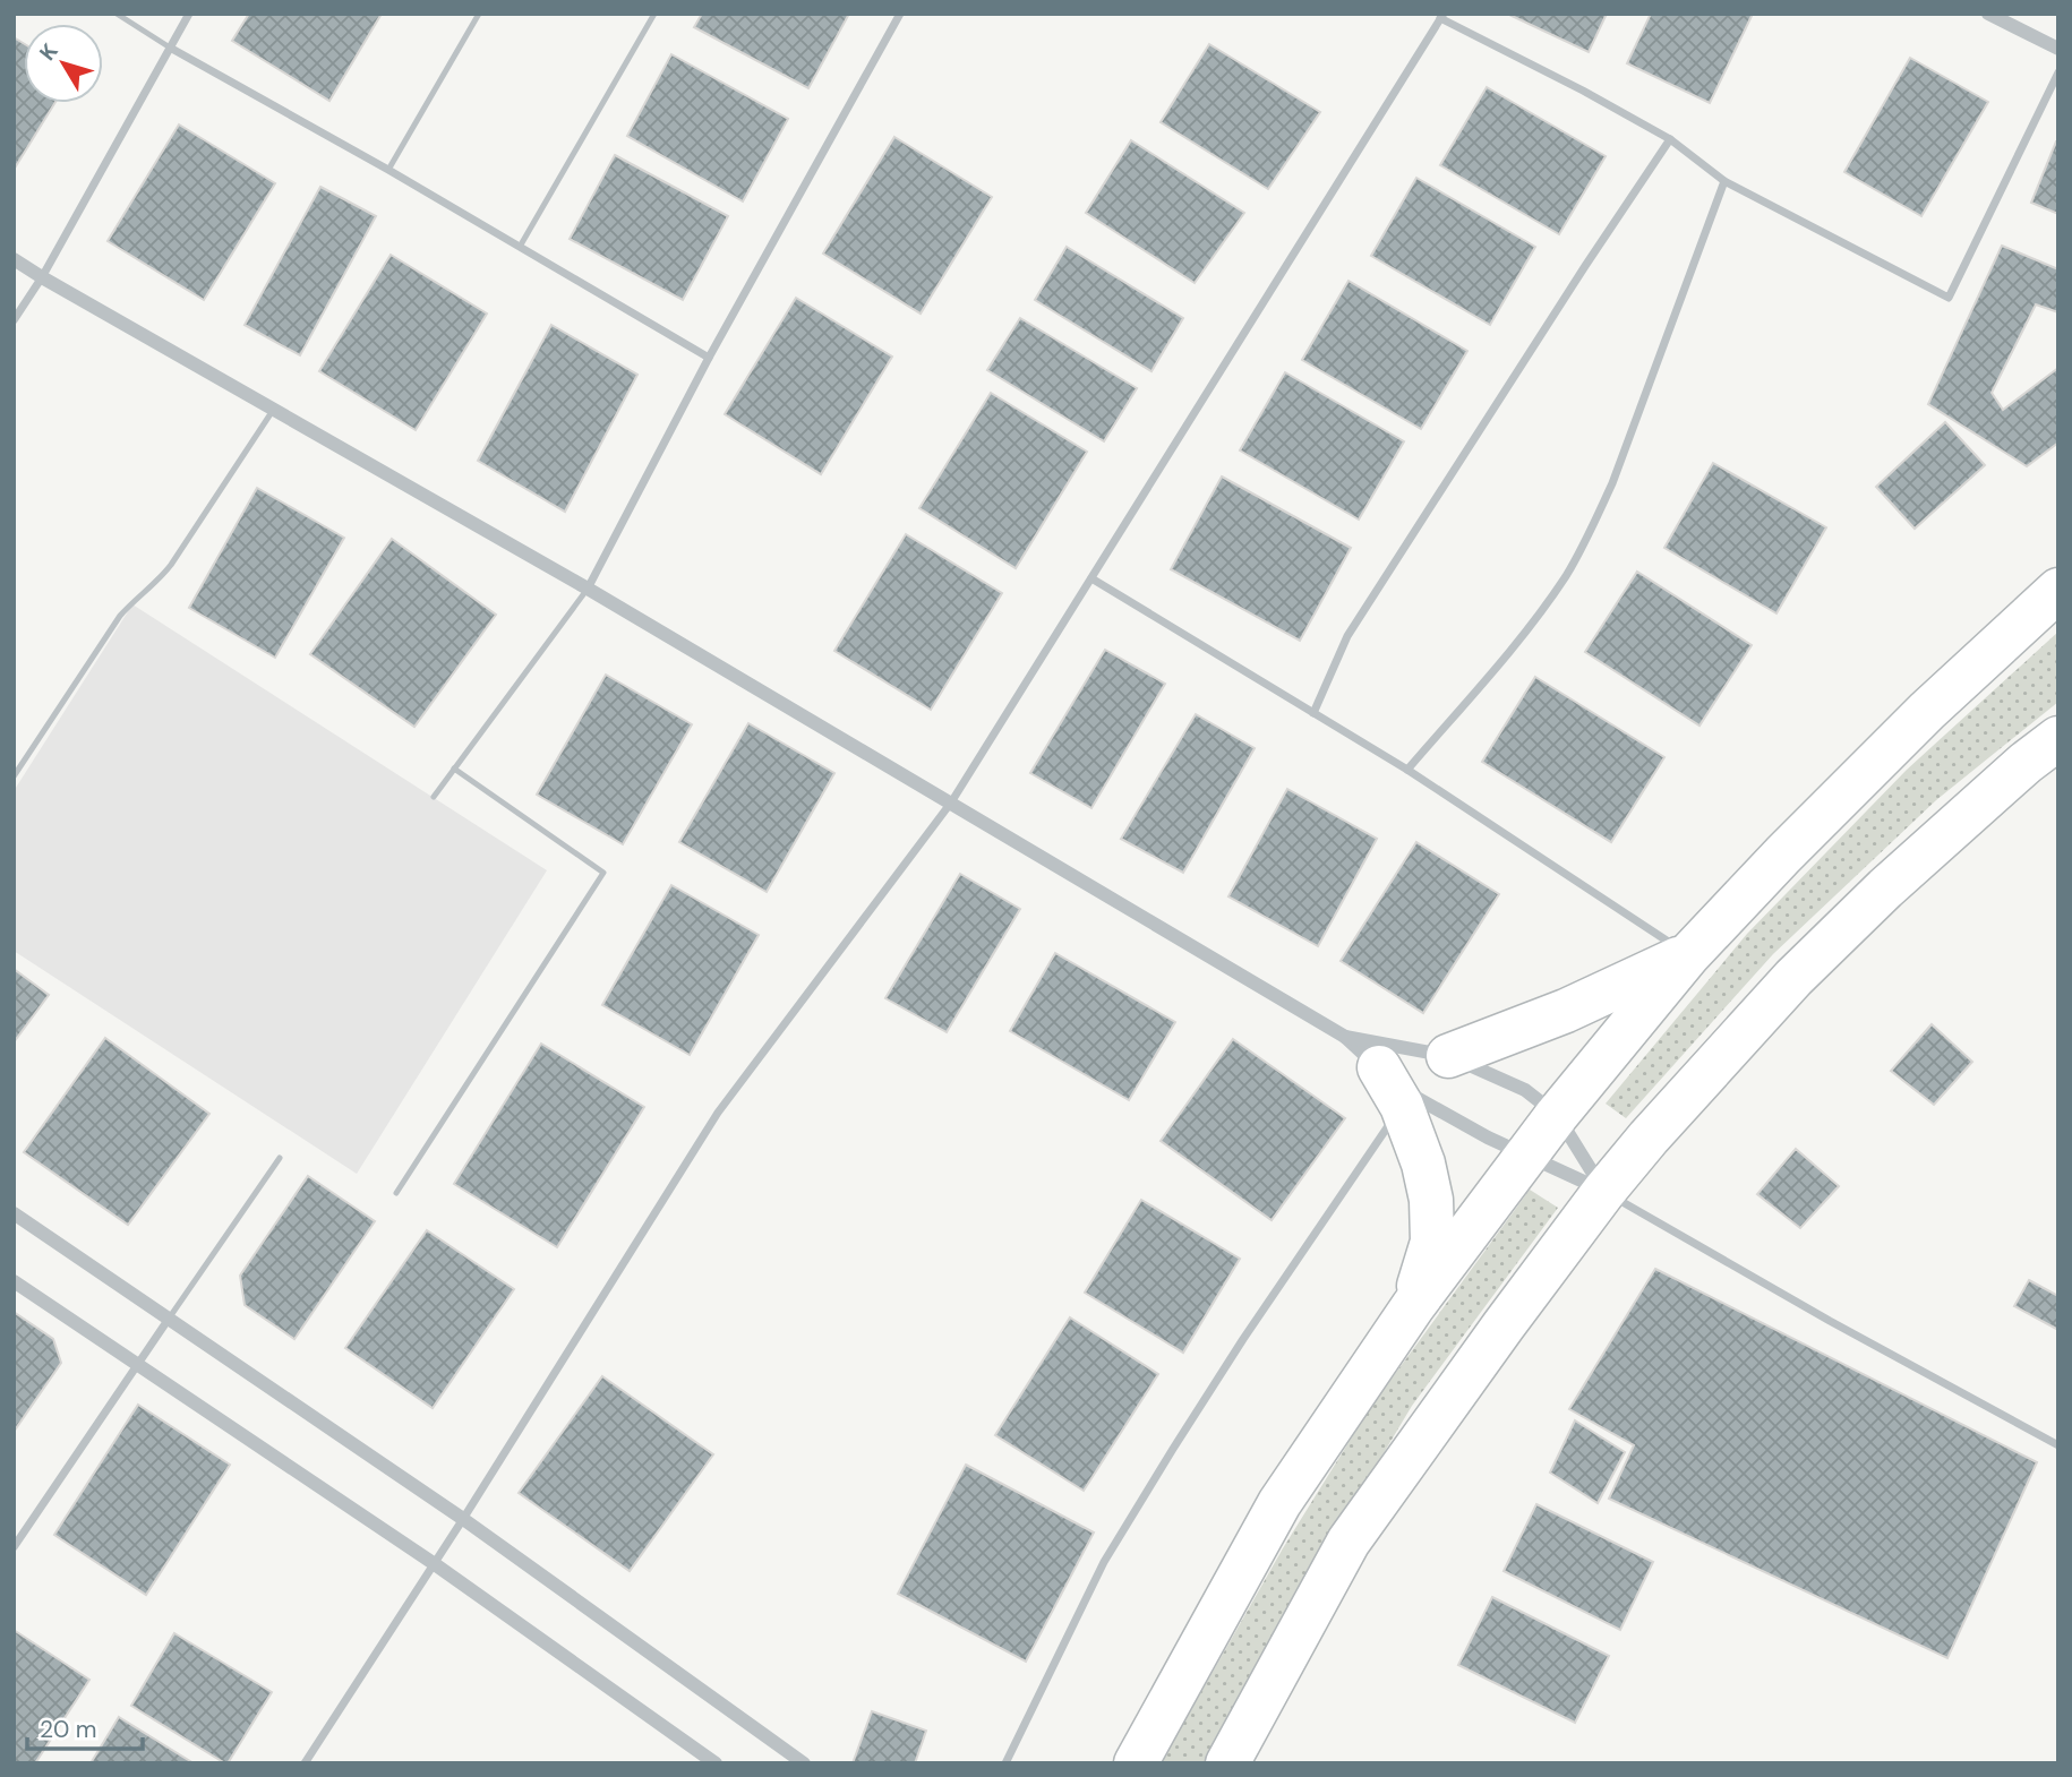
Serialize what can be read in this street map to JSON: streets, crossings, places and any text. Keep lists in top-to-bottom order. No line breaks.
{"scale_bar":"20 m","north":"top left"}
